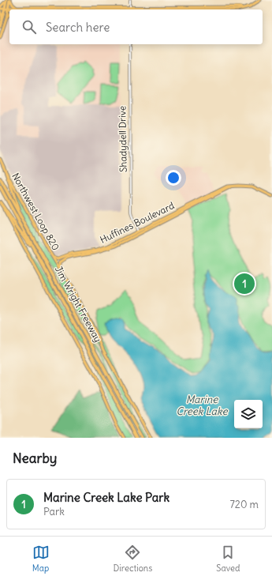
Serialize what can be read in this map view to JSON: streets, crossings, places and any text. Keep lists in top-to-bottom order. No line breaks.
{"streets":{"highway":["Jim Wright Freeway"],"main road":["Northwest Loop 820","Huffines Boulevard"],"street":["Shadydell Drive"]},"crossings":[["Shadydell Drive","Huffines Boulevard"],["Northwest Loop 820","Huffines Boulevard"]],"water":["Marine Creek Lake"],"page":{"search":"Search here","pins":"1","heading":"Nearby","list":[{"mark":"1","name":"Marine Creek Lake Park","note":"Park","value":"720 m"}],"nav":["Map","Directions","Saved"]}}
